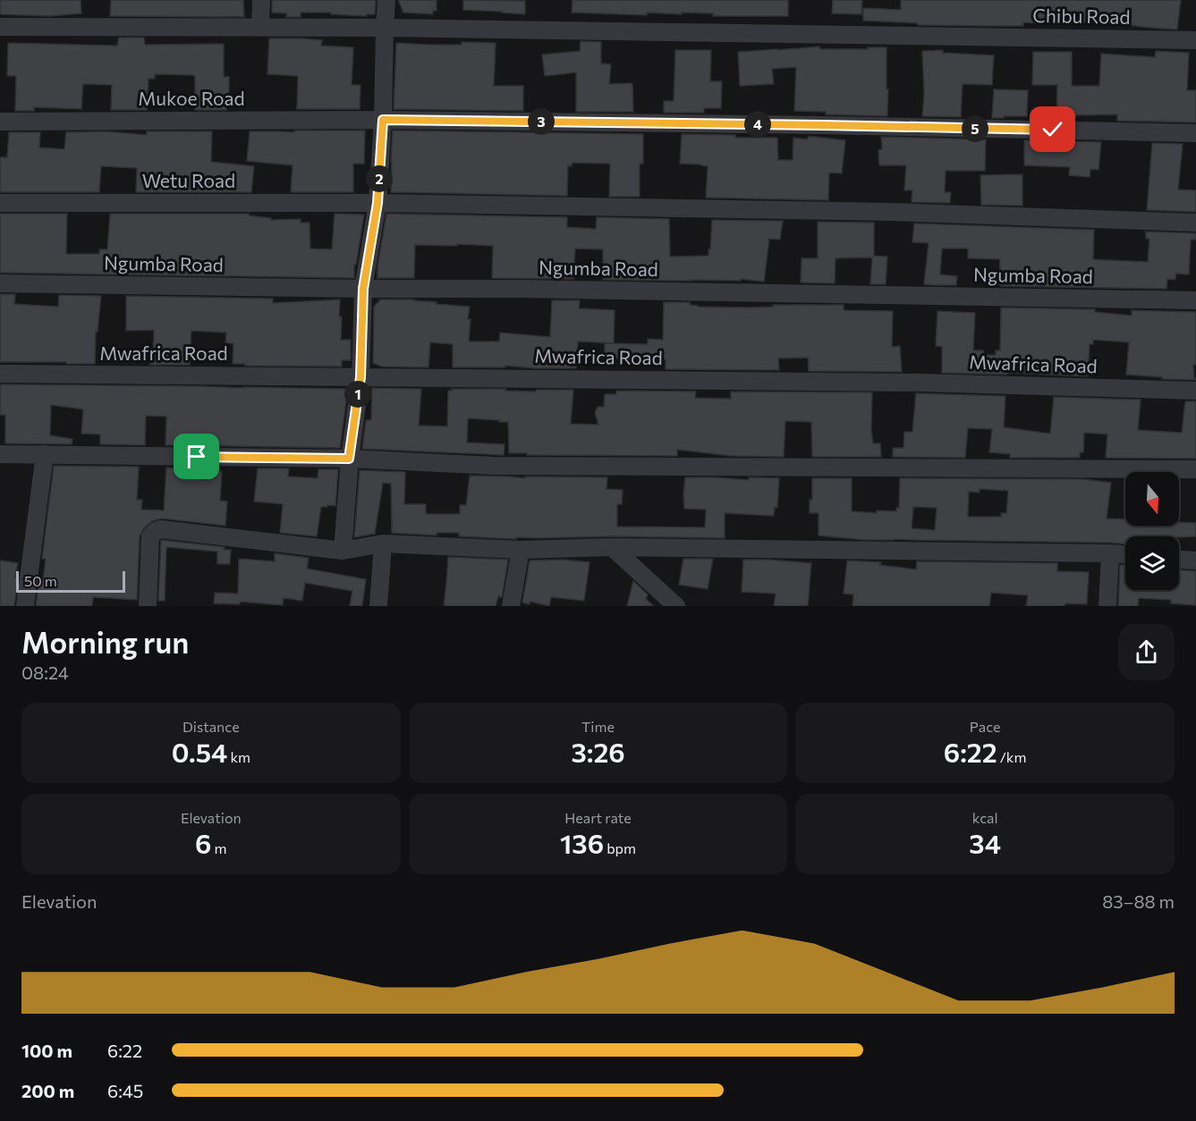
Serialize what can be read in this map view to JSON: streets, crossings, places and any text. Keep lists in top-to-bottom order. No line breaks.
{"streets":{"street":["Chibu Road","Mukoe Road","Wetu Road","Ngumba Road","Mwafrica Road"]},"scale_bar":"50 m","north":"bottom","page":{"pins":["3","4","5","2","1"],"scale":"50 m","heading":["Morning run","08:24"],"stats":[["Distance","0.54 km"],["Time","3:26"],["Pace","6:22 /km"],["Elevation","6 m"],["Heart rate","136 bpm"],["kcal","34"]],"chart":["Elevation","83–88 m"],"list":[{"name":"100 m","note":"6:22"},{"name":"200 m","note":"6:45"}]}}
